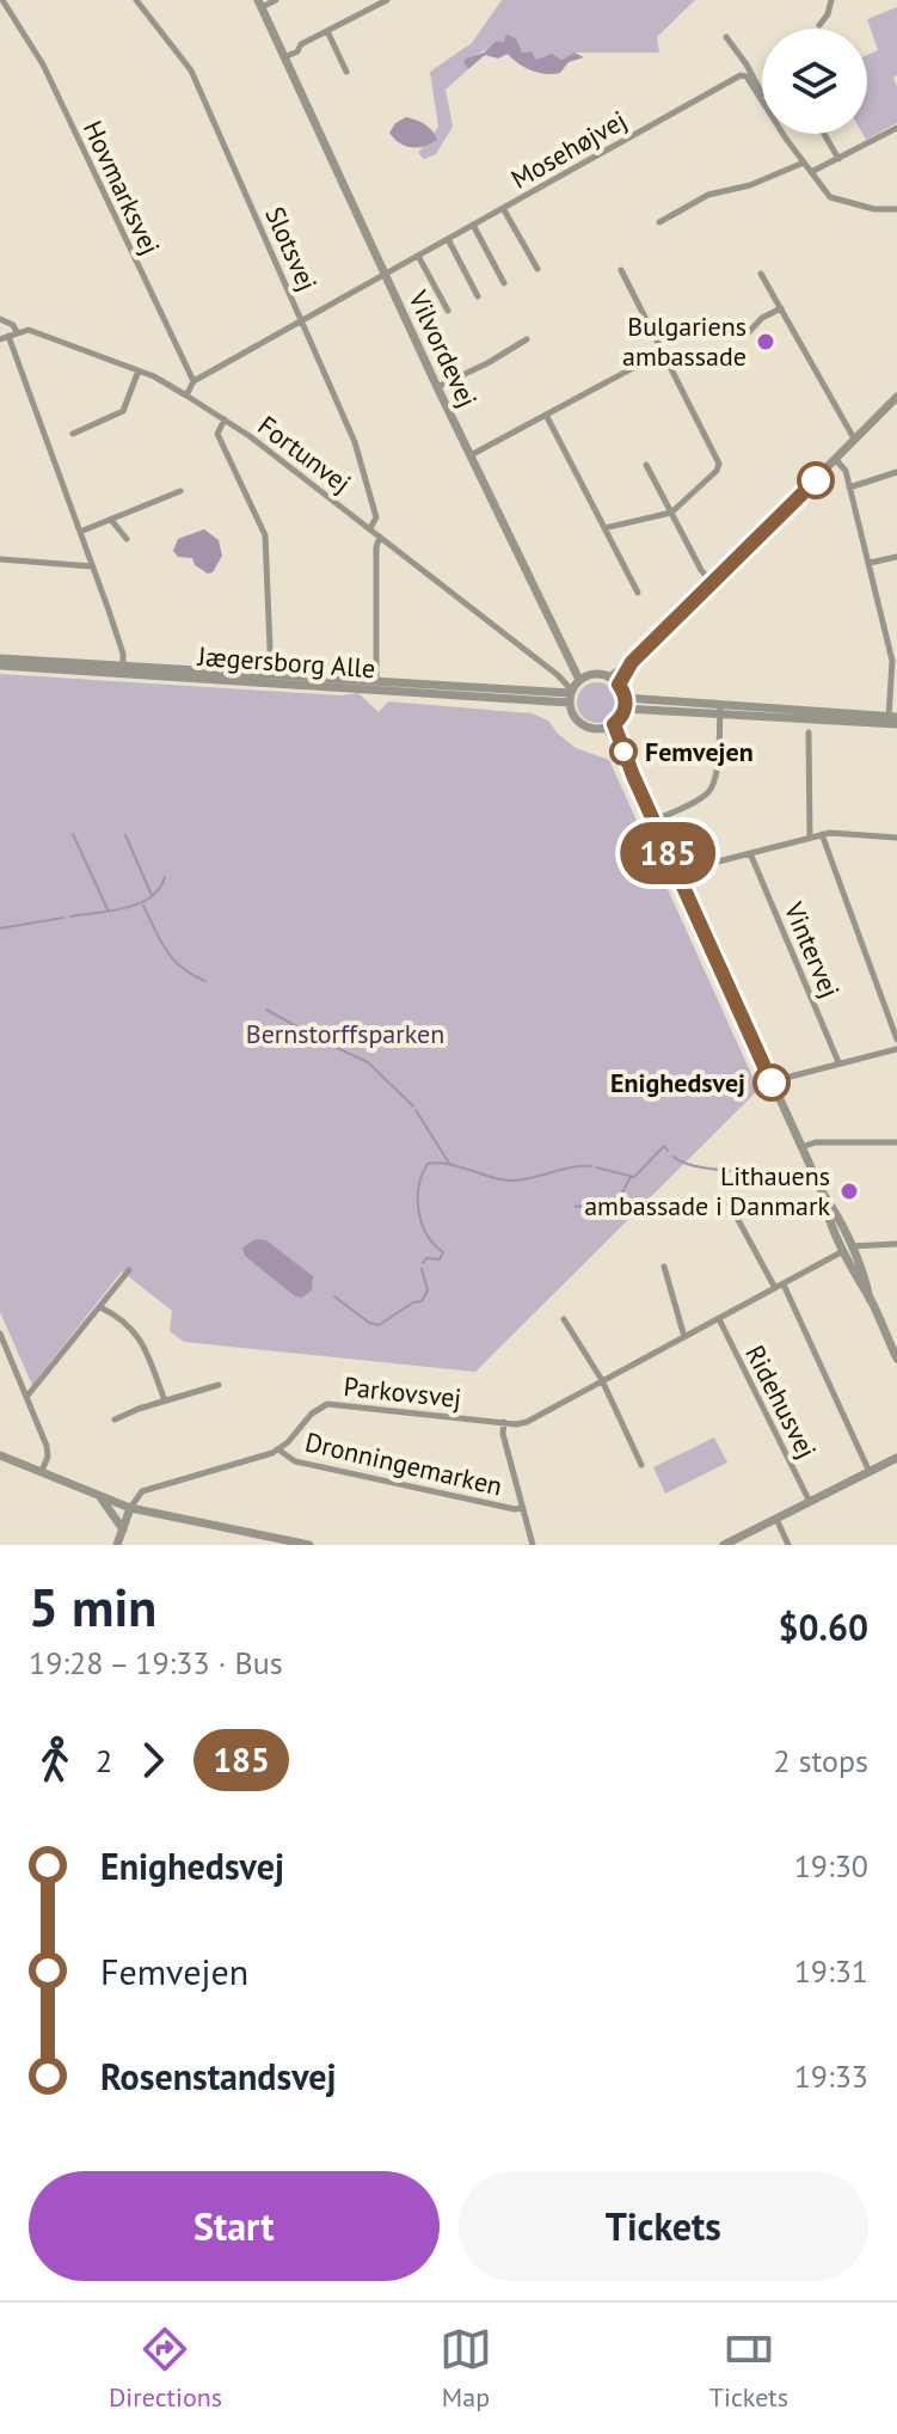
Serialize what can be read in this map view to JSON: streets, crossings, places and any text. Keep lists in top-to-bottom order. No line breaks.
{"streets":{"street":["Mosehøjvej","Hovmarksvej","Slotsvej","Vilvordevej","Fortunvej","Jægersborg Alle","Vintervej","Parkovsvej","Ridehusvej","Dronningemarken"]},"crossings":[["Mosehøjvej","Hovmarksvej"],["Mosehøjvej","Slotsvej"],["Mosehøjvej","Vilvordevej"],["Slotsvej","Fortunvej"],["Vilvordevej","Fortunvej"],["Vilvordevej","Jægersborg Alle"],["Fortunvej","Jægersborg Alle"],["Parkovsvej","Ridehusvej"],["Parkovsvej","Dronningemarken"]],"parks":["Bernstorffsparken"],"places":["Bulgariens ambassade","Femvejen","Enighedsvej","Lithauens ambassade i Danmark"],"lines":["bus line 185"],"page":{"on_map":"185","heading":["5 min","19:28 – 19:33 · Bus","$0.60"],"legs":["2","185","2 stops"],"list":[{"name":"Enighedsvej","value":"19:30"},{"name":"Femvejen","value":"19:31"},{"name":"Rosenstandsvej","value":"19:33"}],"buttons":["Start","Tickets"],"tabs":["Directions","Map","Tickets"]}}
